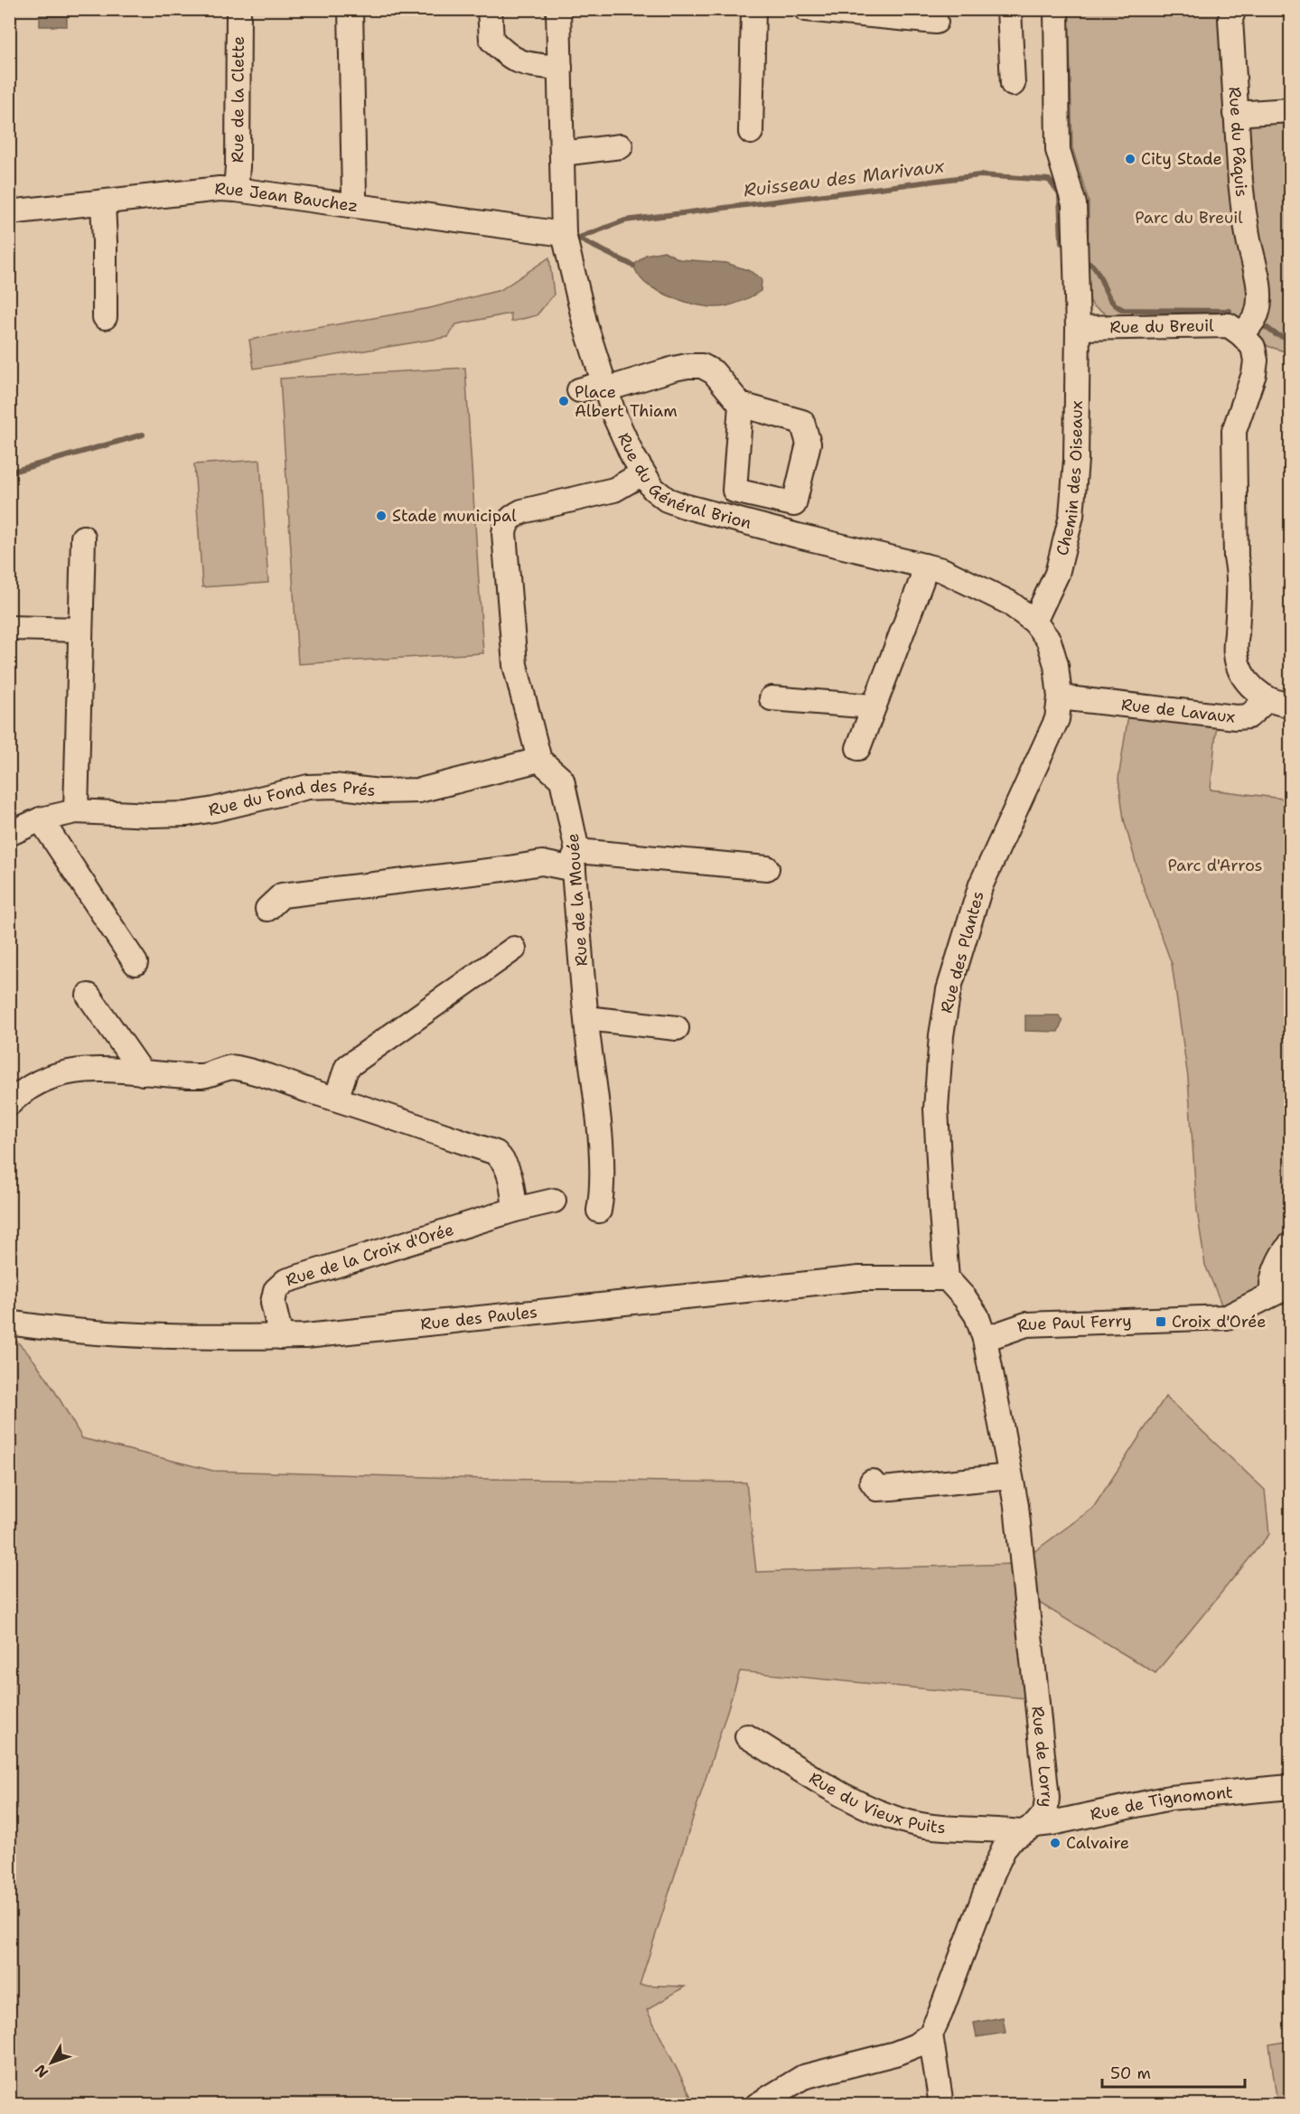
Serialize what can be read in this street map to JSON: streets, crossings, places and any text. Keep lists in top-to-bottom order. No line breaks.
{"streets":{"street":["Rue de la Clette","Rue du Pâquis","Rue Jean Bauchez","Rue du Breuil","Rue du Général Brion","Chemin des Oiseaux","Rue de Lavaux","Rue du Fond des Prés","Rue de la Mouée","Rue des Plantes","Rue de la Croix d'Orée","Rue des Paules","Rue Paul Ferry","Rue de Lorry","Rue du Vieux Puits","Rue de Tignomont"]},"crossings":[["Rue de la Clette","Rue Jean Bauchez"],["Rue du Pâquis","Rue du Breuil"],["Rue Jean Bauchez","Rue du Général Brion"],["Rue du Breuil","Chemin des Oiseaux"],["Rue du Général Brion","Chemin des Oiseaux"],["Rue du Général Brion","Rue des Plantes"],["Chemin des Oiseaux","Rue des Plantes"],["Rue de Lavaux","Rue des Plantes"],["Rue du Fond des Prés","Rue de la Mouée"],["Rue des Plantes","Rue des Paules"],["Rue des Plantes","Rue de Lorry"],["Rue de la Croix d'Orée","Rue des Paules"],["Rue des Paules","Rue de Lorry"],["Rue Paul Ferry","Rue de Lorry"],["Rue de Lorry","Rue du Vieux Puits"],["Rue de Lorry","Rue de Tignomont"],["Rue du Vieux Puits","Rue de Tignomont"]],"water":["Ruisseau des Marivaux"],"parks":["Parc du Breuil","Parc d'Arros"],"places":{"other":["City Stade","Place Albert Thiam","Stade municipal","Calvaire"],"transit":["Croix d'Orée"]},"scale_bar":"50 m","north":"bottom left"}
